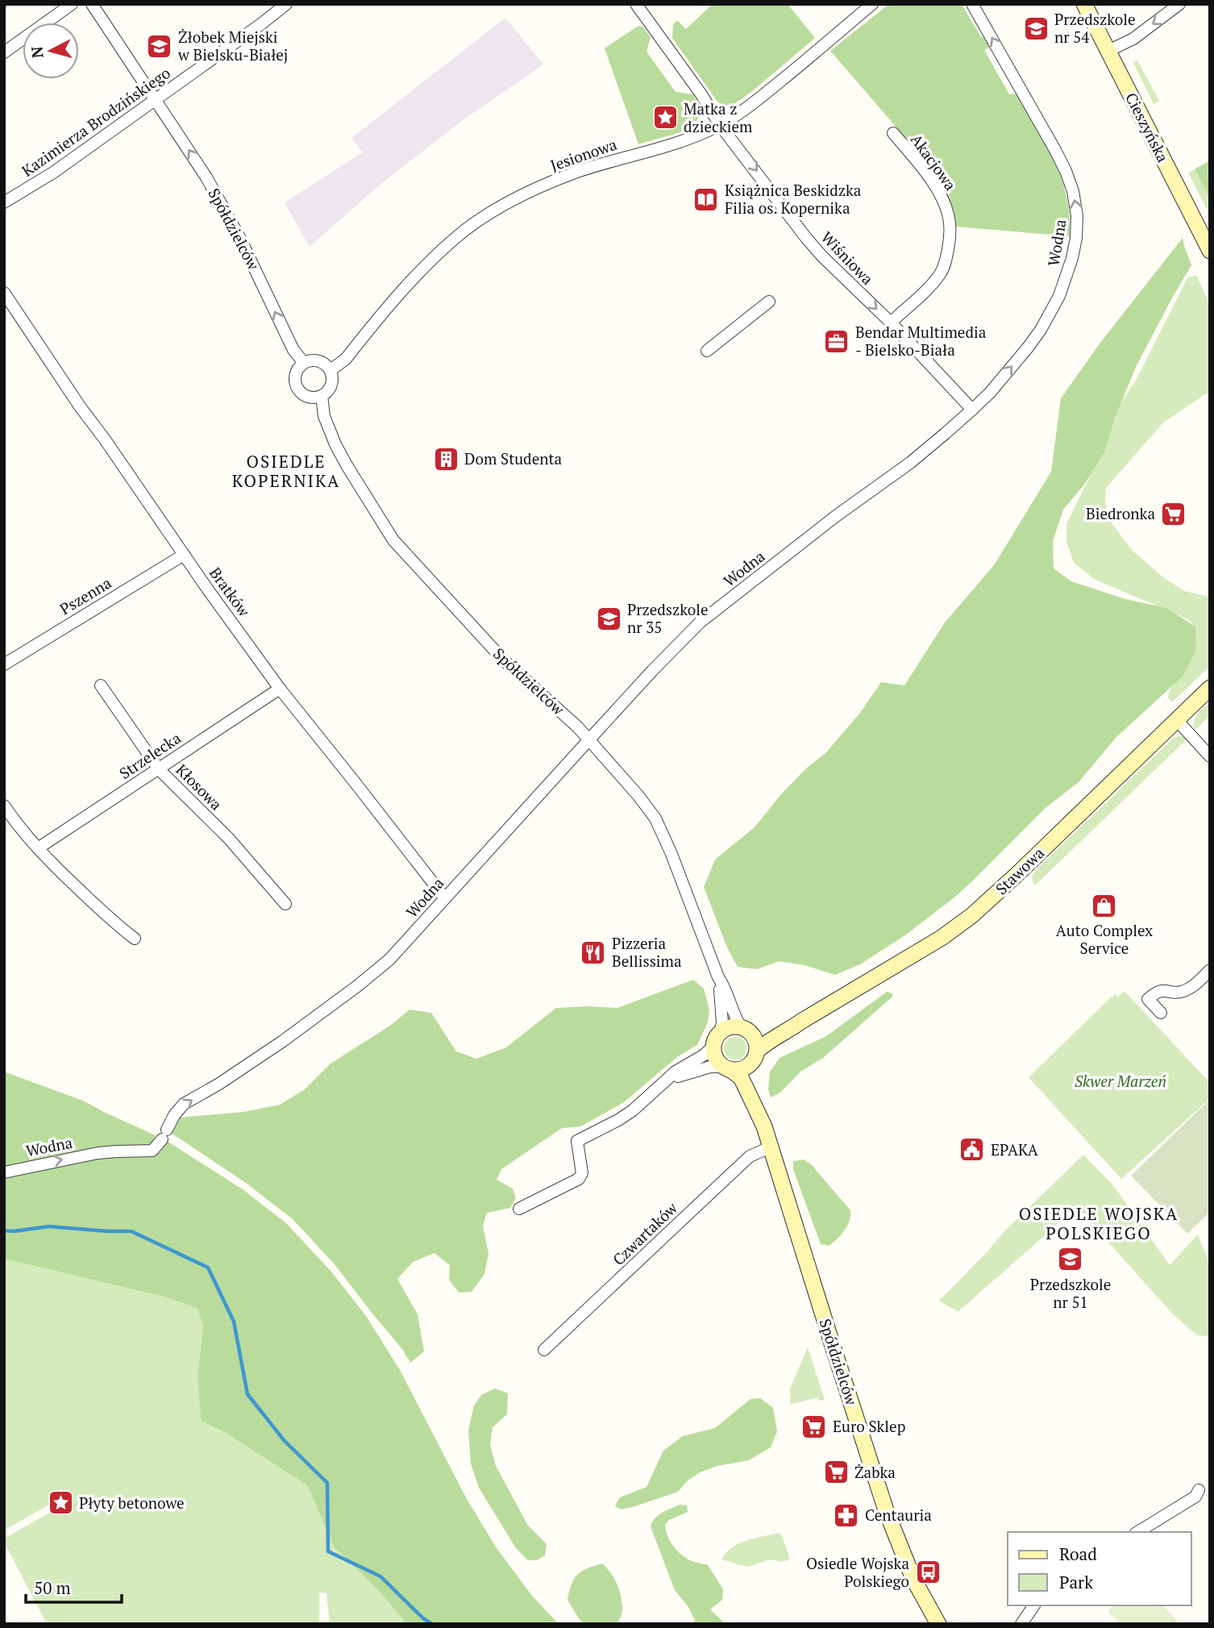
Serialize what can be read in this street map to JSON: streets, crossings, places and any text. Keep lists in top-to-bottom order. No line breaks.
{"streets":{"street":["Kazimierza Brodzińskiego","Cieszyńska","Jesionowa","Akacjowa","Spółdzielców","Wodna","Wiśniowa","Bratków","Pszenna","Strzelecka","Kłosowa","Stawowa","Czwartaków"]},"crossings":[["Kazimierza Brodzińskiego","Spółdzielców"],["Jesionowa","Spółdzielców"],["Jesionowa","Wiśniowa"],["Akacjowa","Wiśniowa"],["Spółdzielców","Wodna"],["Spółdzielców","Stawowa"],["Spółdzielców","Czwartaków"],["Wodna","Wiśniowa"],["Wodna","Bratków"],["Bratków","Pszenna"],["Bratków","Strzelecka"],["Strzelecka","Kłosowa"]],"one_way":["Wodna","Wiśniowa"],"districts":["OSIEDLE KOPERNIKA","OSIEDLE WOJSKA POLSKIEGO"],"parks":["Skwer Marzeń"],"places":{"school or university":["Przedszkole nr 54","Żłobek Miejski w Bielsku-Białej","Przedszkole nr 35","Przedszkole nr 51"],"place":["Matka z dzieckiem","Płyty betonowe"],"library":["Książnica Beskidzka Filia os. Kopernika"],"office":["Bendar Multimedia - Bielsko-Biała"],"building":["Dom Studenta"],"supermarket":["Biedronka","Euro Sklep","Żabka"],"shop":["Auto Complex Service"],"restaurant":["Pizzeria Bellissima"],"public building":["EPAKA"],"pharmacy":["Centauria"],"bus stop":["Osiedle Wojska Polskiego"]},"legend":["Road","Park"],"scale_bar":"50 m","north":"left"}
